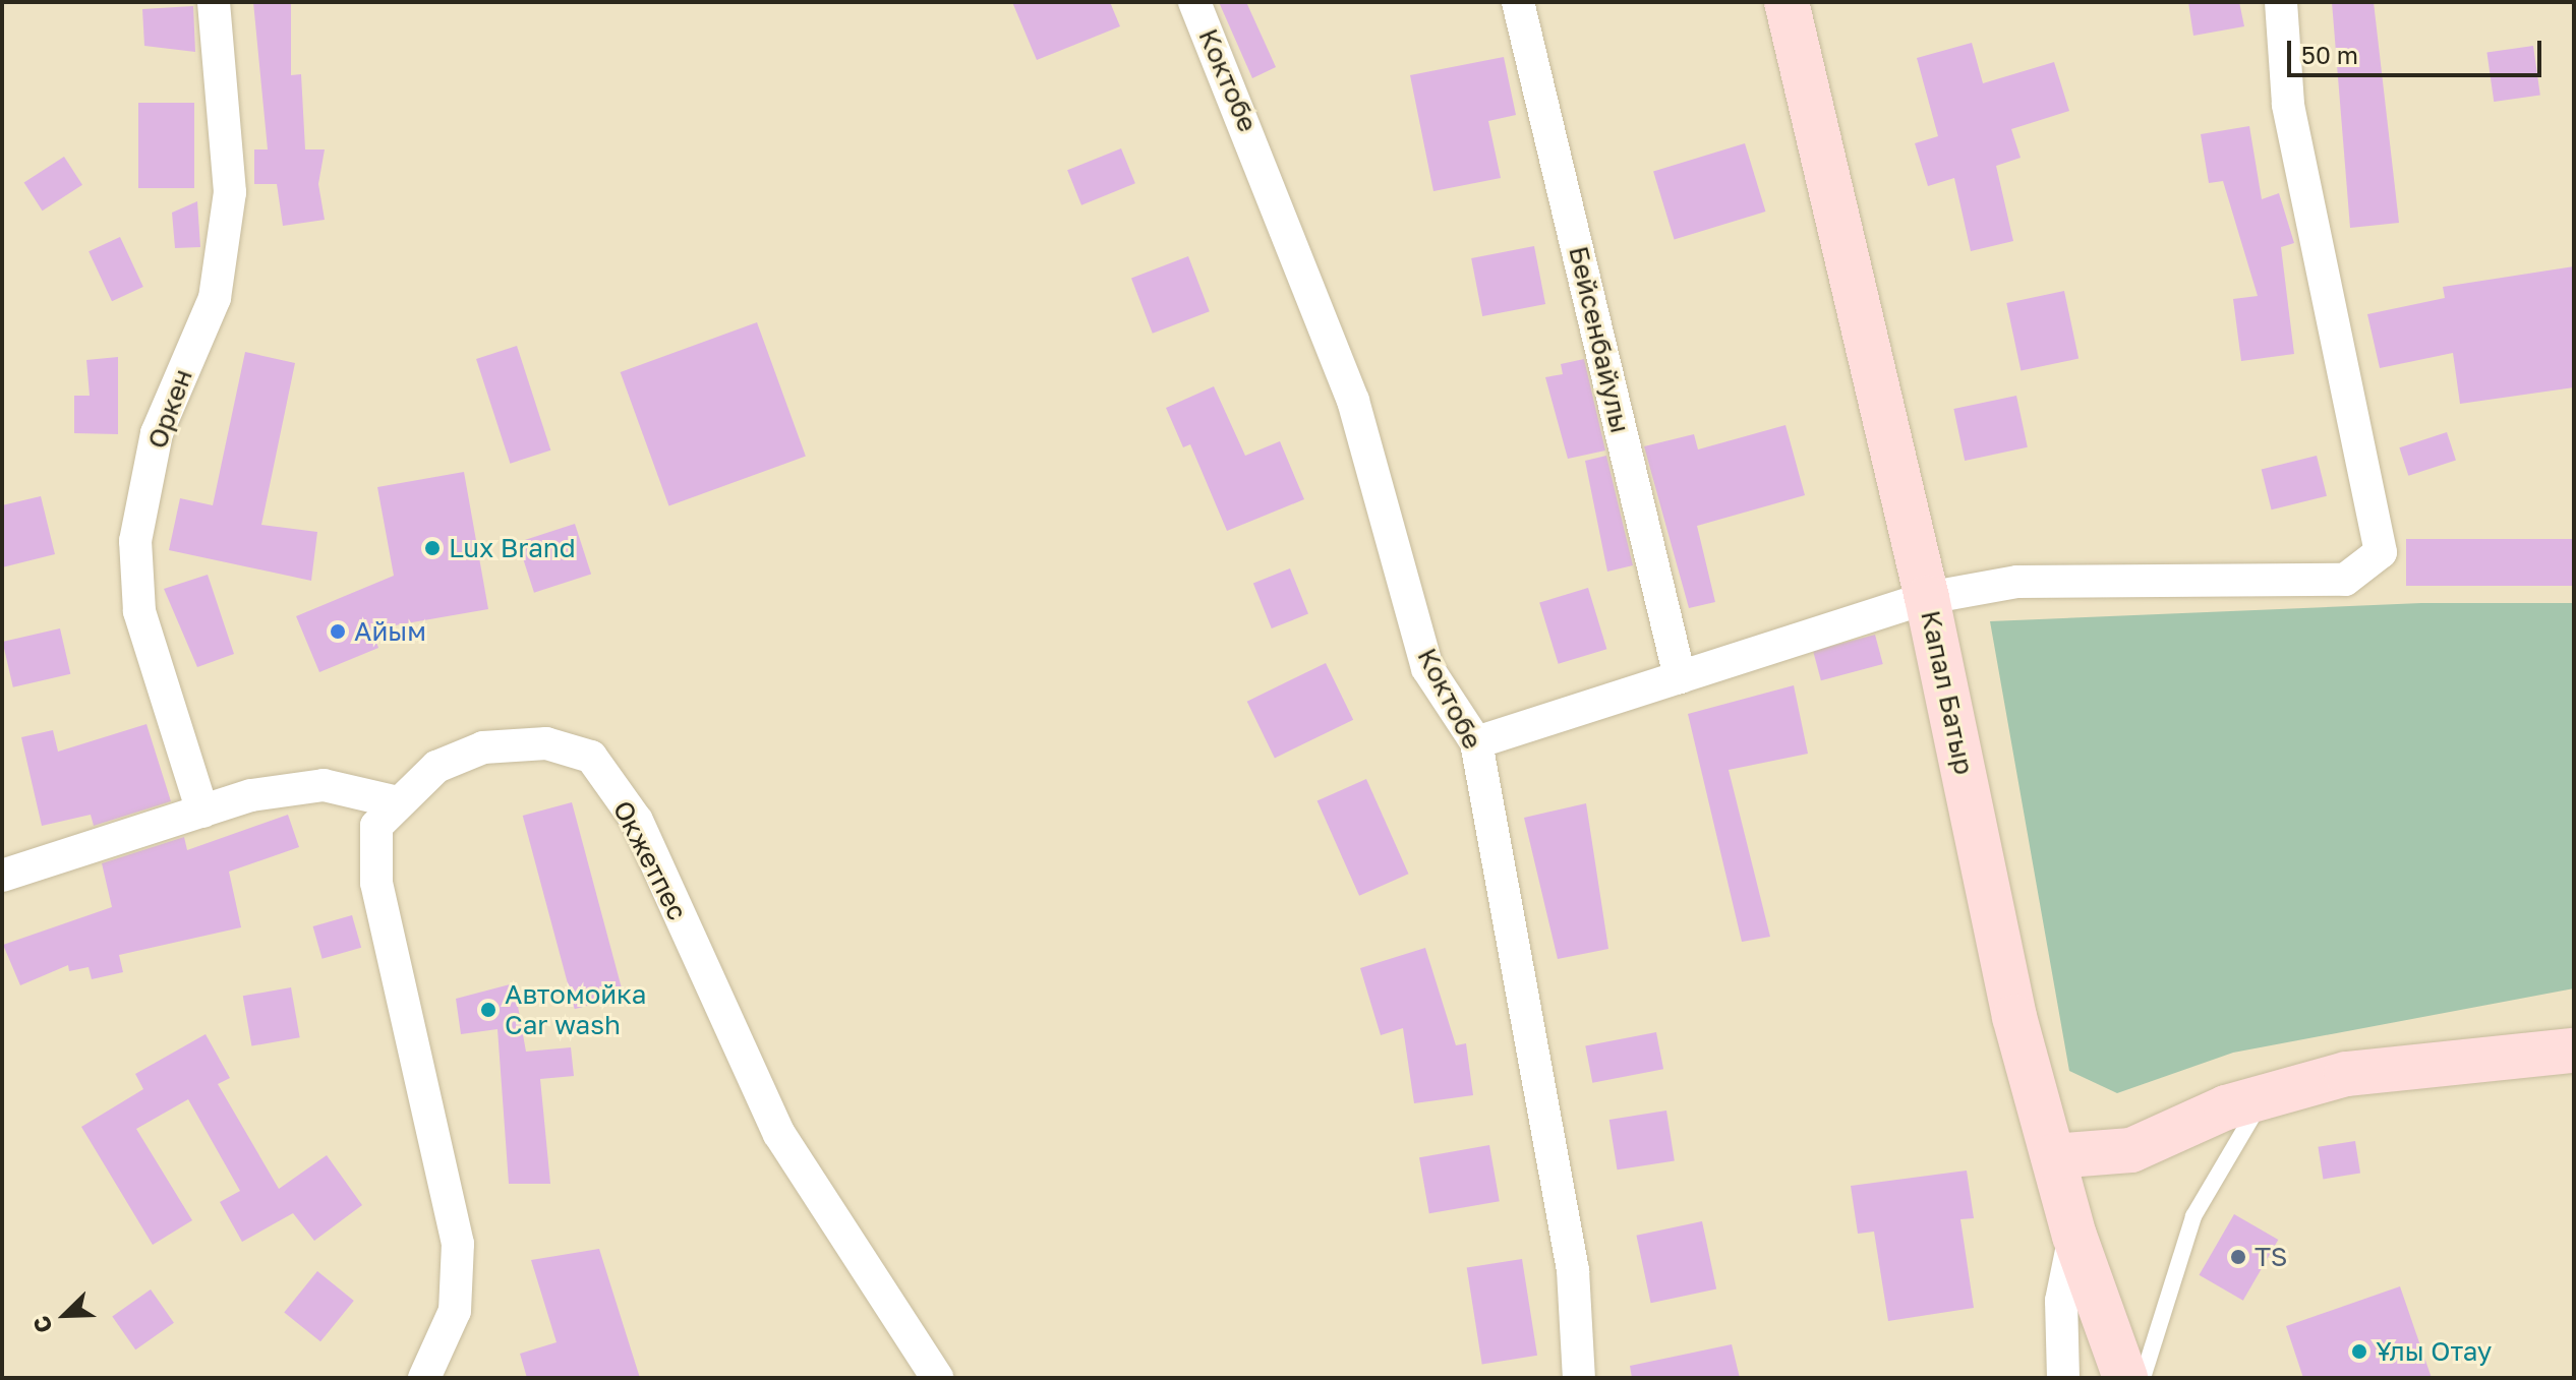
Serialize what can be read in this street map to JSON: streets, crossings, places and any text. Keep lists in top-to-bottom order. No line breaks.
{"streets":{"main road":["Капал Батыр"],"street":["Коктобе","Бейсенбайулы","Оркен","Окжетпес"]},"places":["Lux Brand","Айым","Автомойка Car wash","TS","Ұлы Отау"],"scale_bar":"50 m","north":"bottom left"}
